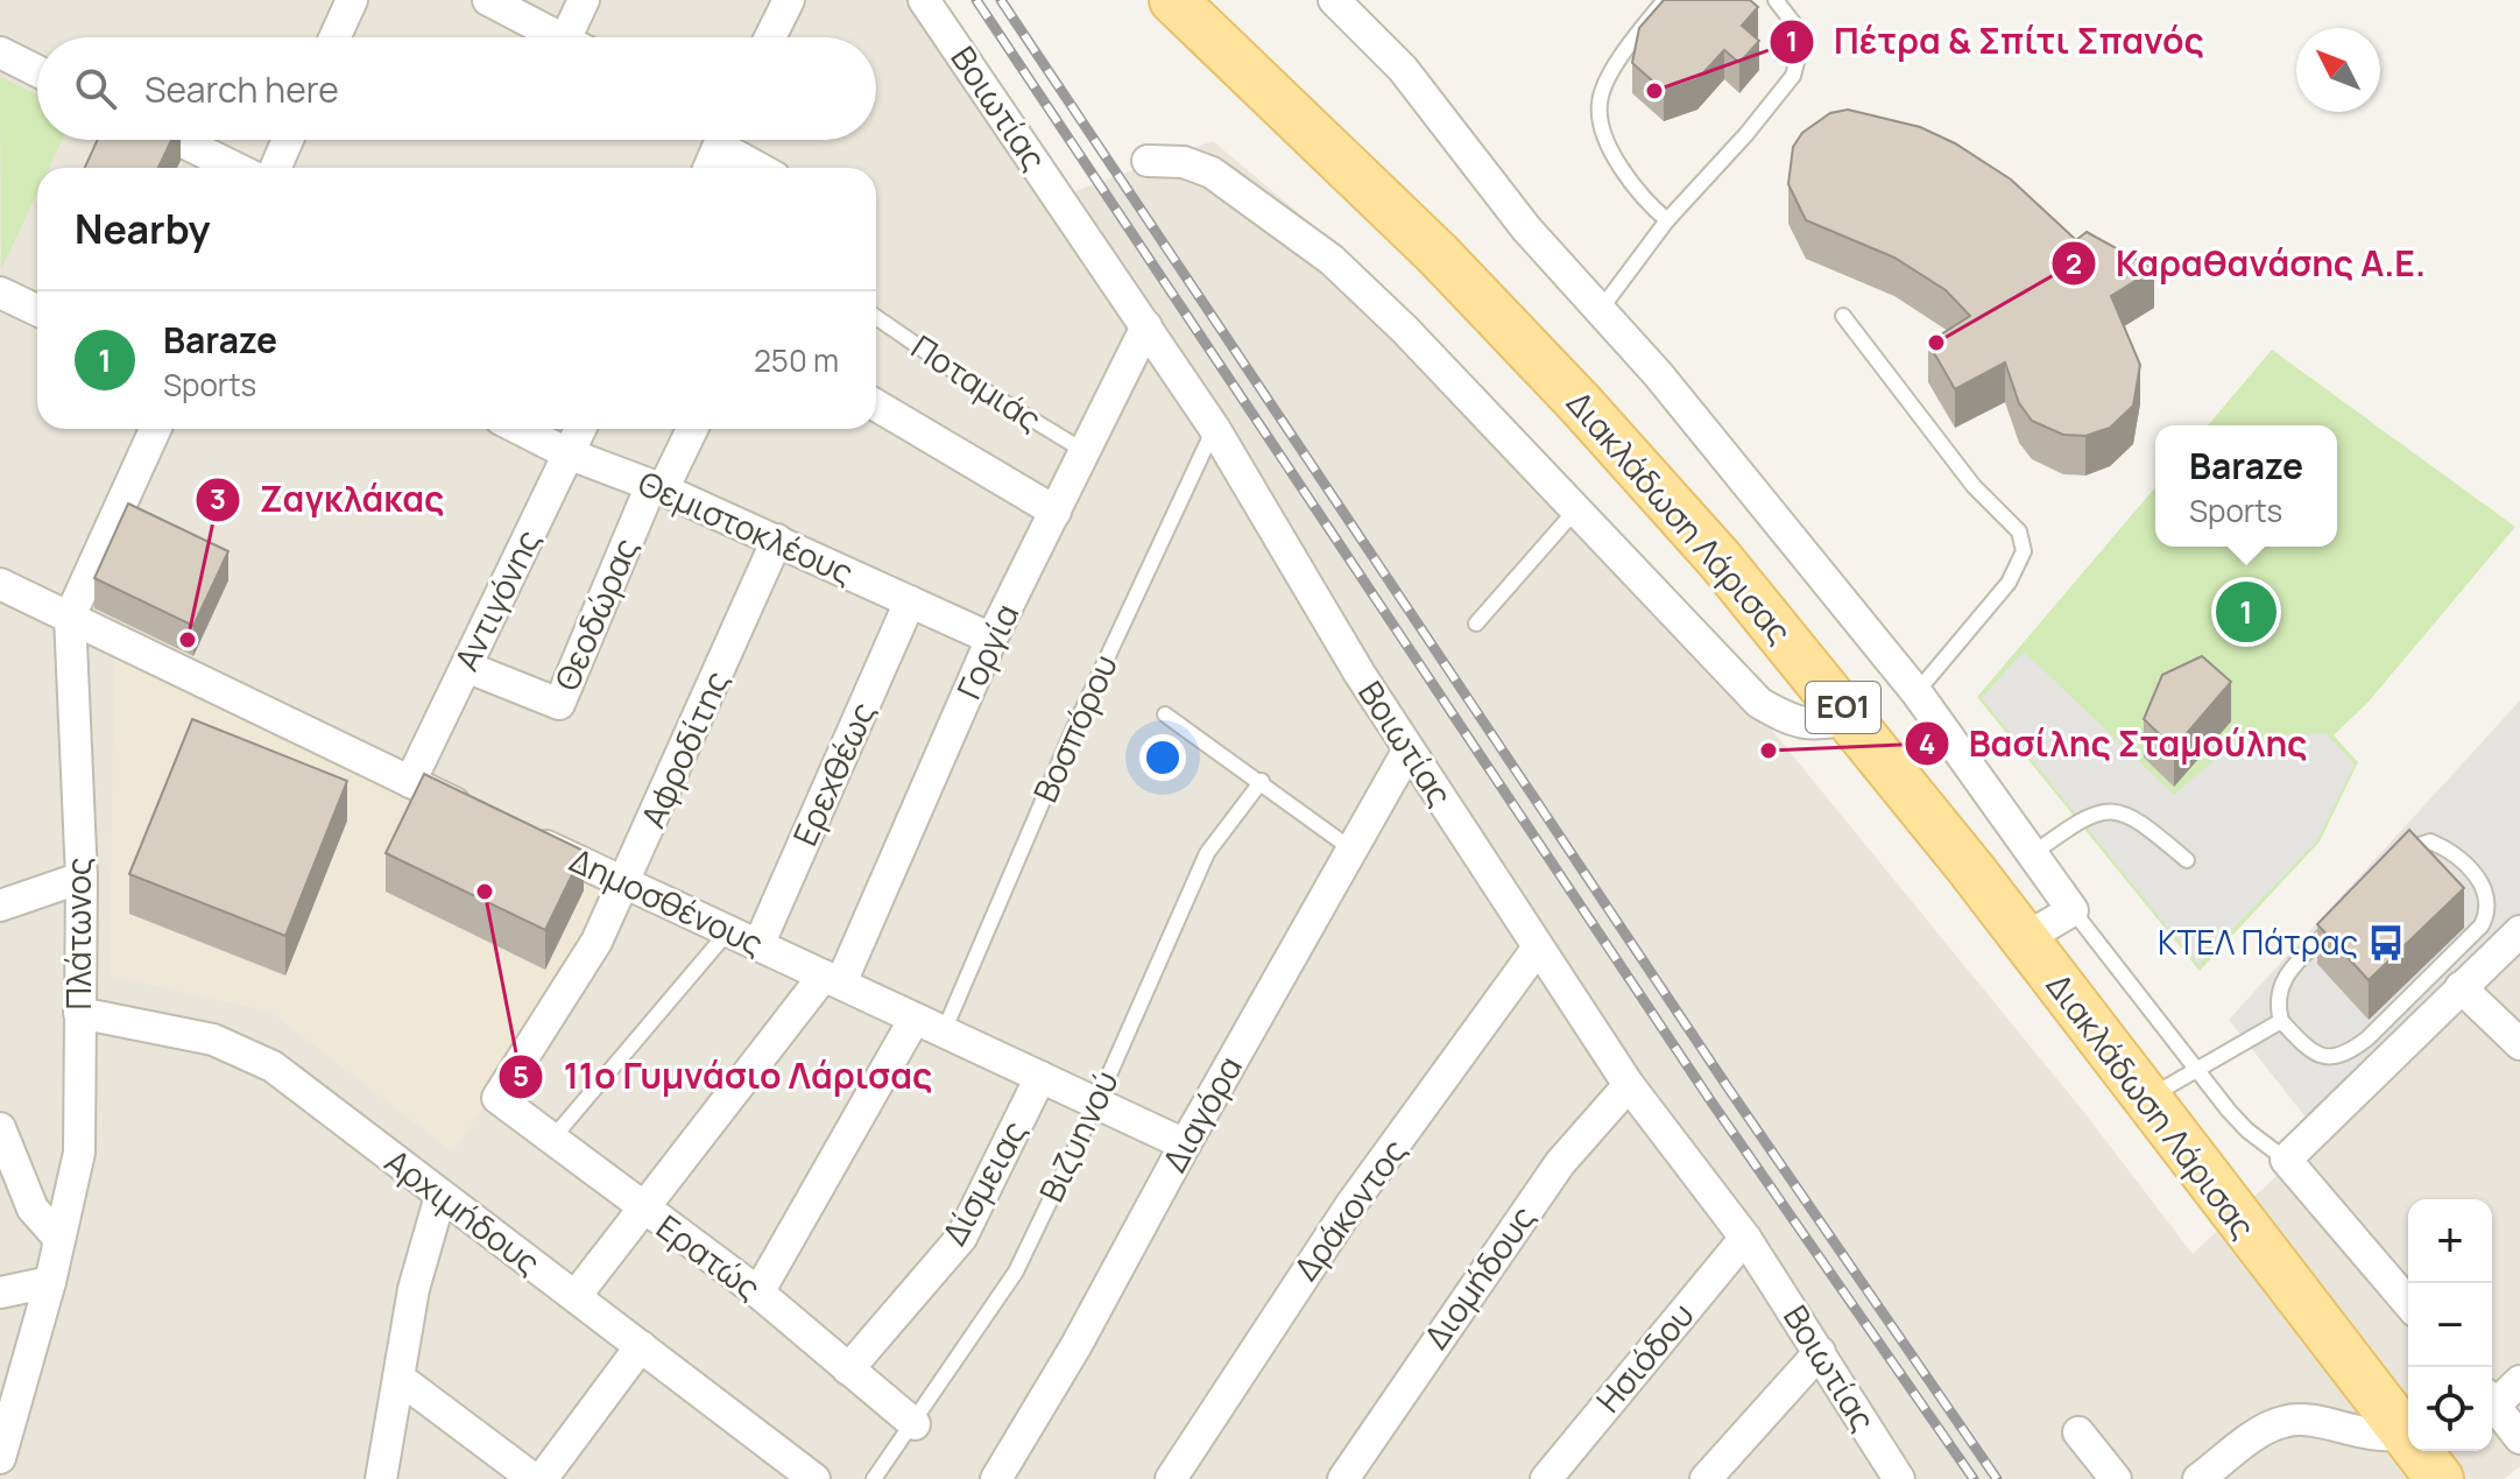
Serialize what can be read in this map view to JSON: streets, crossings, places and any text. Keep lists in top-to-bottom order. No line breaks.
{"streets":{"main road":["Διακλάδωση Λάρισας","ΕΟ1"],"street":["Βοιωτίας","Θεμιστοκλέους","Αντιγόνης","Θεοδώρας","Γοργία","Αφροδίτης","Ερεχθέως","Δημοσθένους","Πλάτωνος","Διαγόρα","Δίσμειας","Δράκοντος","Αρχιμήδους","Ερατώς","Διομήδους","Ησιόδου"],"lane":["Ποταμιάς","Βοσπόρου","Βιζυηνού"]},"crossings":[["Βοιωτίας","Γοργία"],["Βοιωτίας","Βοσπόρου"],["Βοιωτίας","Διαγόρα"],["Βοιωτίας","Δράκοντος"],["Βοιωτίας","Διομήδους"],["Βοιωτίας","Ησιόδου"],["Ποταμιάς","Γοργία"],["Θεμιστοκλέους","Αντιγόνης"],["Θεμιστοκλέους","Θεοδώρας"],["Θεμιστοκλέους","Γοργία"],["Θεμιστοκλέους","Αφροδίτης"],["Θεμιστοκλέους","Ερεχθέως"],["Αντιγόνης","Θεοδώρας"],["Γοργία","Δημοσθένους"],["Γοργία","Αρχιμήδους"],["Γοργία","Ερατώς"],["Βοσπόρου","Δημοσθένους"],["Αφροδίτης","Δημοσθένους"],["Αφροδίτης","Ερατώς"],["Ερεχθέως","Δημοσθένους"],["Δημοσθένους","Διαγόρα"],["Δημοσθένους","Βιζυηνού"],["Δημοσθένους","Δίσμειας"],["Πλάτωνος","Αρχιμήδους"],["Βιζυηνού","Ερατώς"],["Δίσμειας","Ερατώς"]],"places":{"other":["Πέτρα & Σπίτι Σπανός","Καραθανάσης Α.Ε.","Ζαγκλάκας","Βασίλης Σταμούλης","11ο Γυμνάσιο Λάρισας"],"bus stop":["ΚΤΕΛ Πάτρας"]},"north":"top left","page":{"search":"Search here","heading":"Nearby","list":[{"mark":"1","name":"Baraze","note":"Sports","value":"250 m"}],"popup":["Baraze","Sports"],"pins":"1","map_buttons":["+","−"]}}
